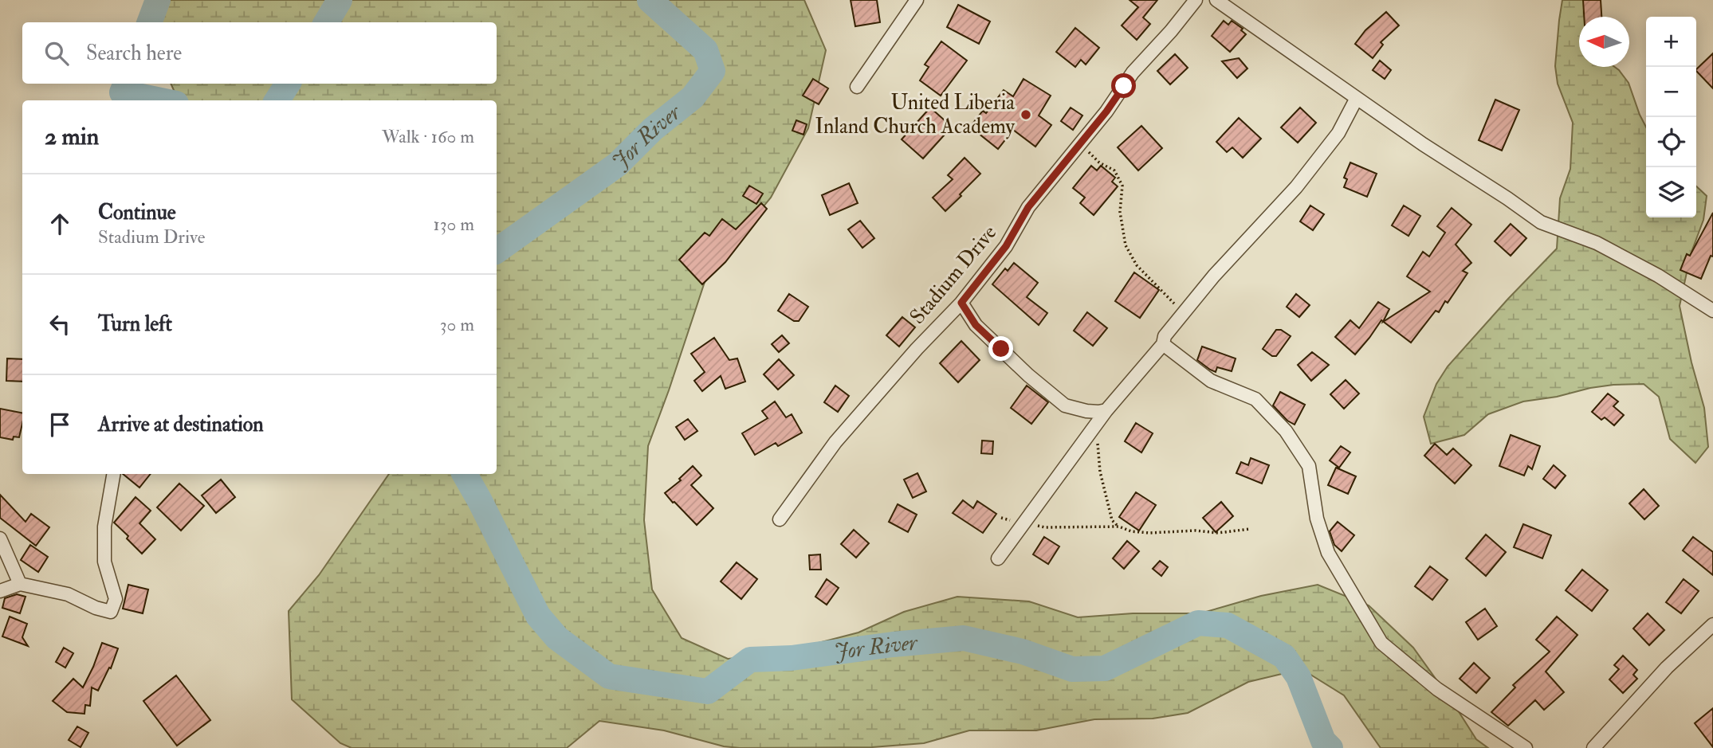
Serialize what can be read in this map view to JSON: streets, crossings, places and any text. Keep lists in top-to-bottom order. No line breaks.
{"streets":{"street":["Stadium Drive"]},"water":["Jor River"],"places":["United Liberia Inland Church Academy"],"north":"left","page":{"map_buttons":["+","−"],"search":"Search here","heading":["2 min","Walk · 160 m"],"list":[["Continue","Stadium Drive","130 m"],["Turn left","30 m"],"Arrive at destination"]}}
